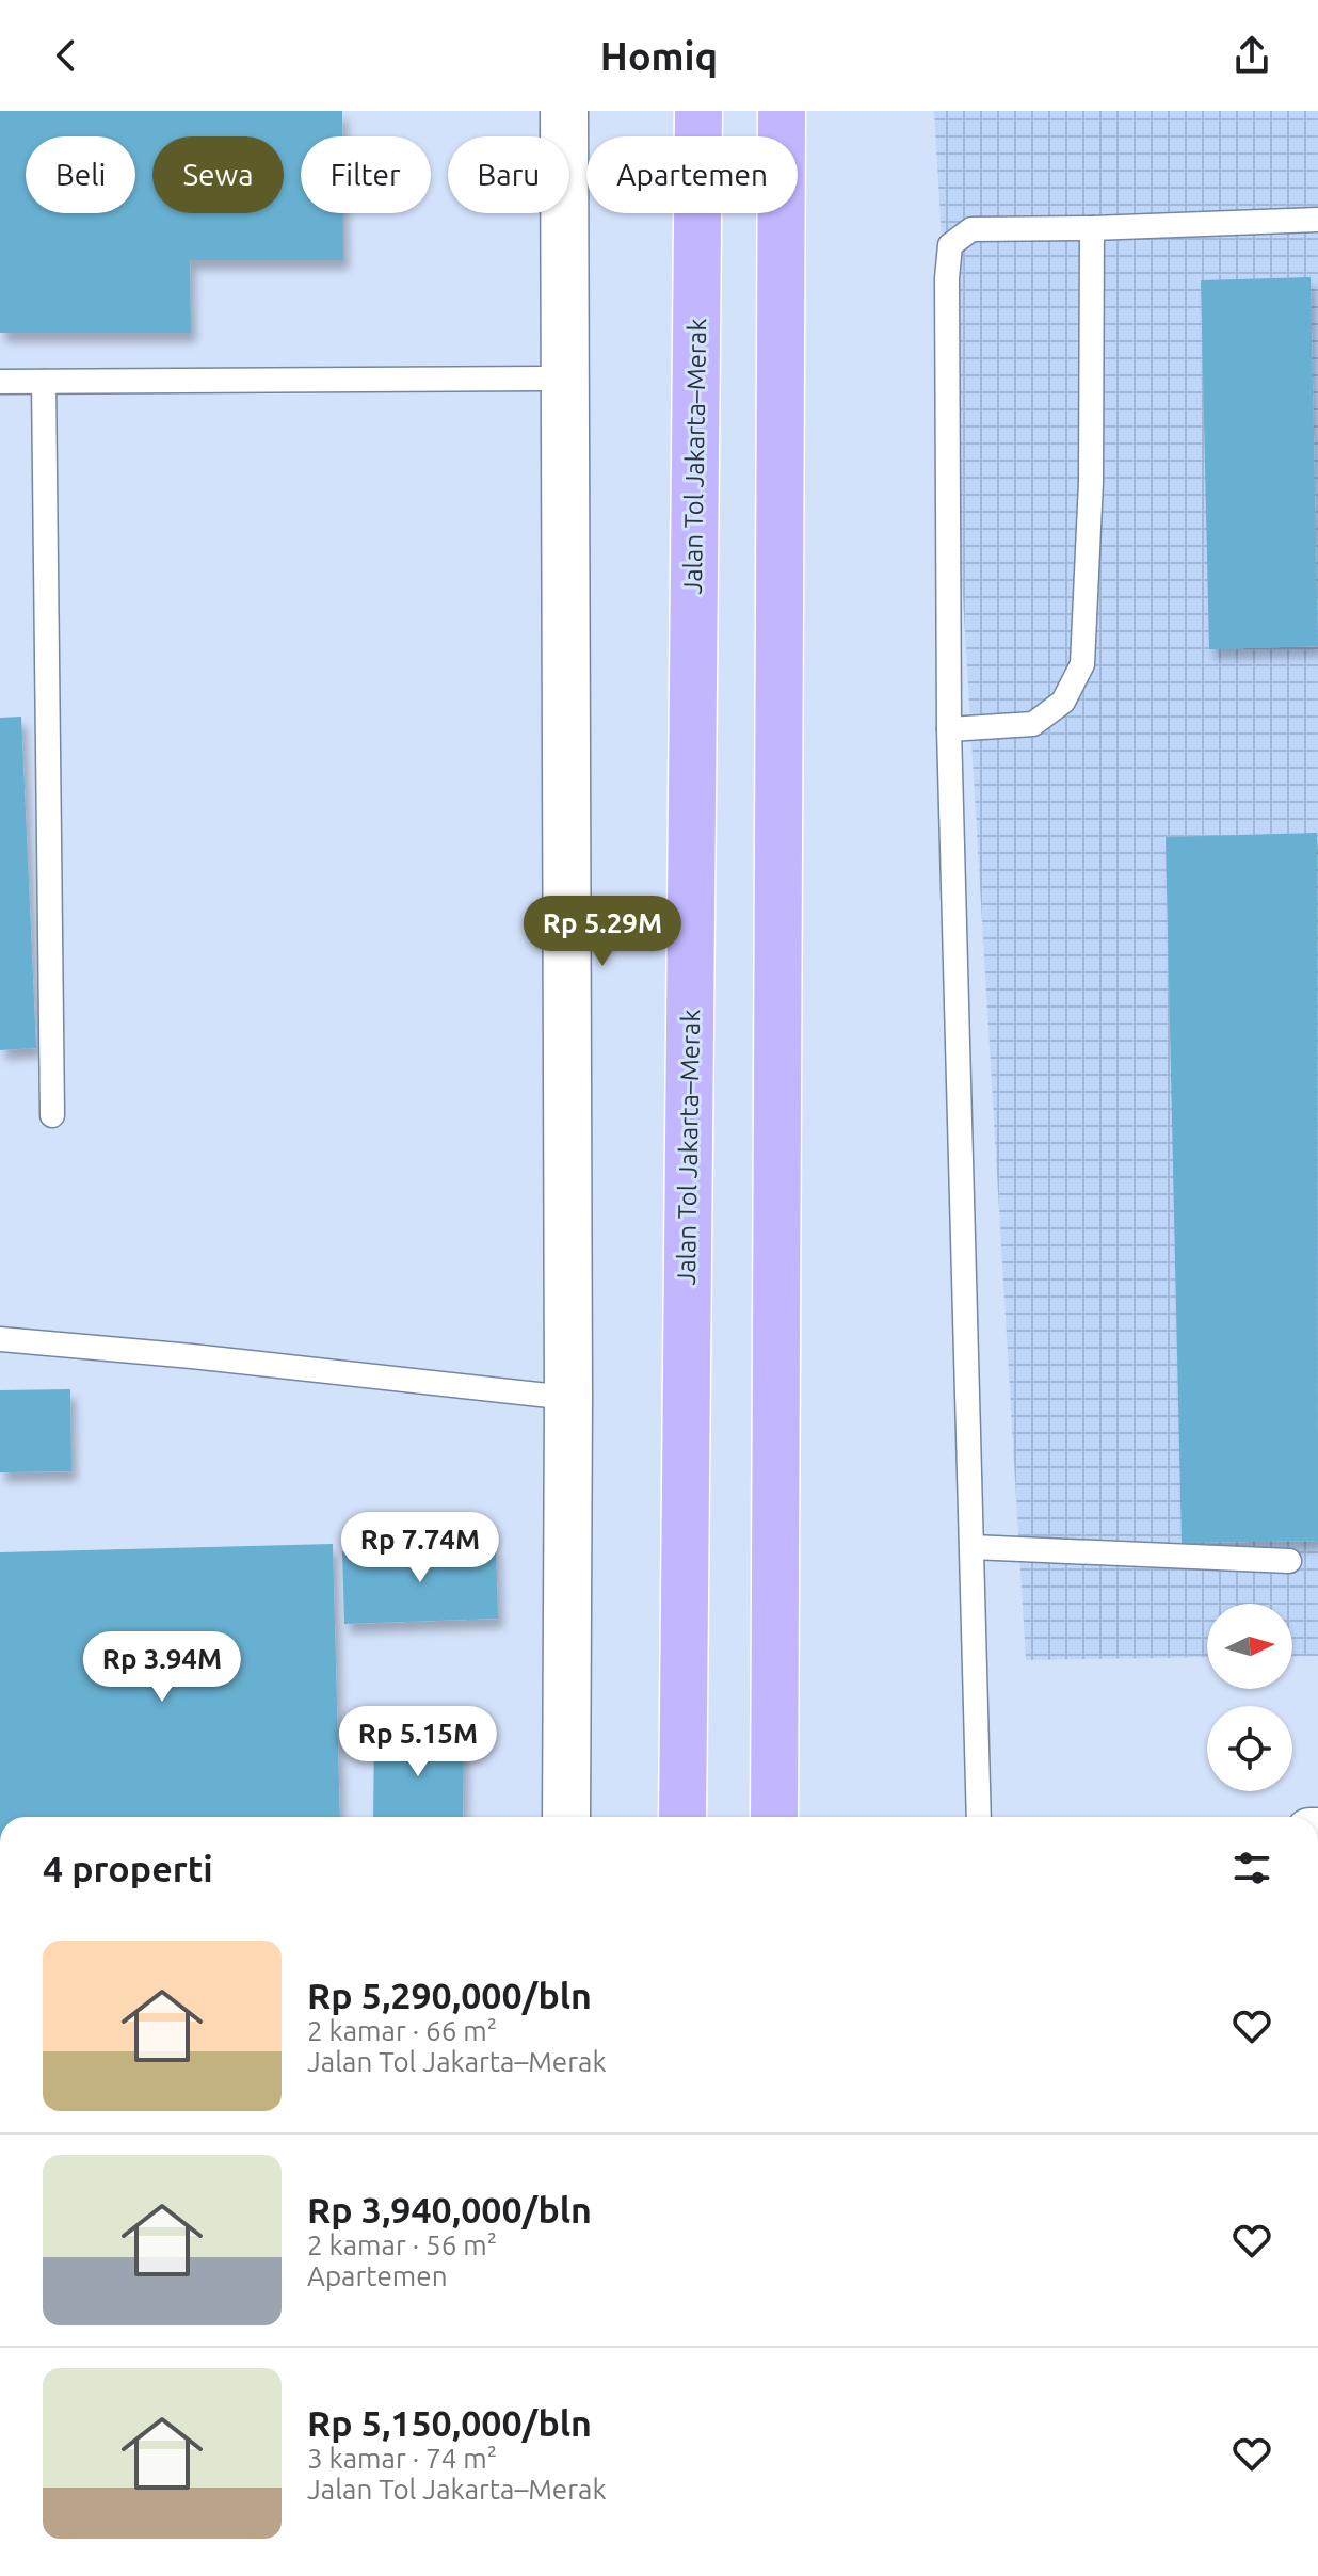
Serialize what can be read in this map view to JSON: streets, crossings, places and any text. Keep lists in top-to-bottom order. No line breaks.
{"streets":{"highway":["Jalan Tol Jakarta–Merak"]},"north":"right","page":{"header":"Homiq","chip":["Beli","Sewa","Filter","Baru","Apartemen"],"price":["Rp 5.29M","Rp 7.74M","Rp 3.94M","Rp 5.15M"],"heading":"4 properti","list":[{"name":"Rp 5,290,000/bln","note":"2 kamar · 66 m² · Jalan Tol Jakarta–Merak"},{"name":"Rp 3,940,000/bln","note":"2 kamar · 56 m² · Apartemen"},{"name":"Rp 5,150,000/bln","note":"3 kamar · 74 m² · Jalan Tol Jakarta–Merak"}]}}
